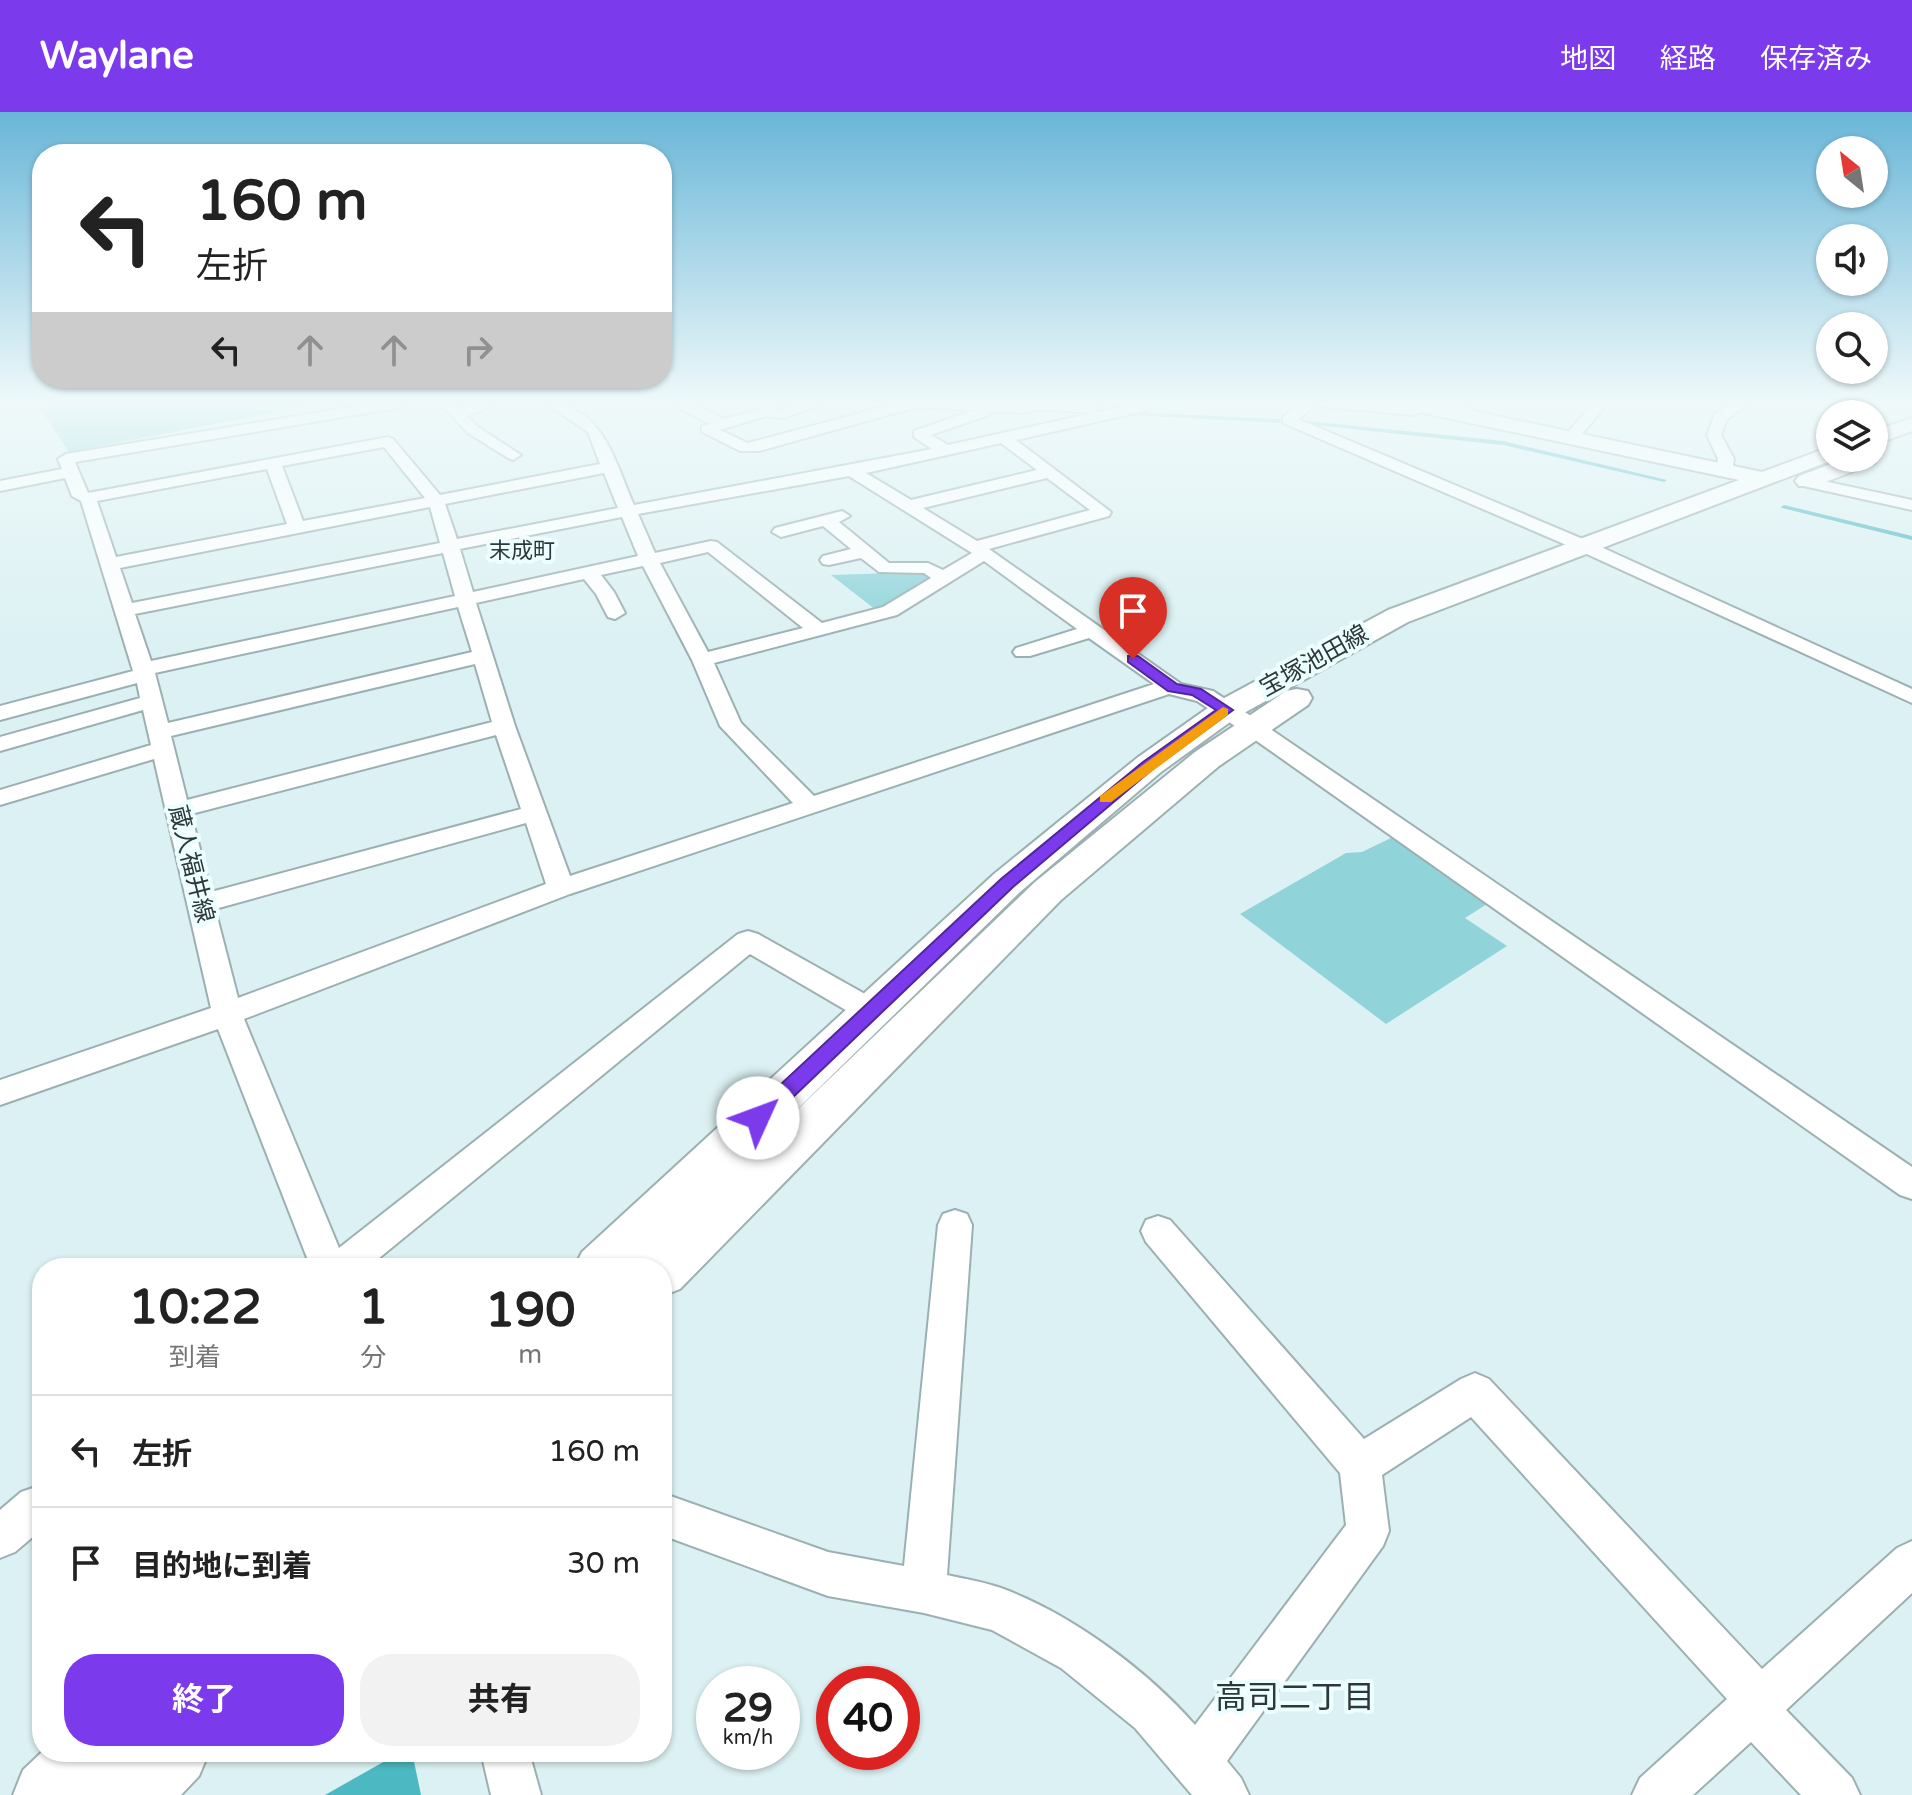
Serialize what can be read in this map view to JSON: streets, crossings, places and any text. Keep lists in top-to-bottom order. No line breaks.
{"streets":{"street":["蔵人福井線"]},"districts":["末成町","高司二丁目"],"north":"top left","page":{"header":"Waylane","nav":["地図","経路","保存済み"],"turn":["160 m","左折"],"eta":["10:22","到着","1","分","190","m"],"list":[{"name":"左折","value":"160 m"},{"name":"目的地に到着","value":"30 m"}],"buttons":["終了","共有"],"speed":"29 km/h","limit":"40"}}
